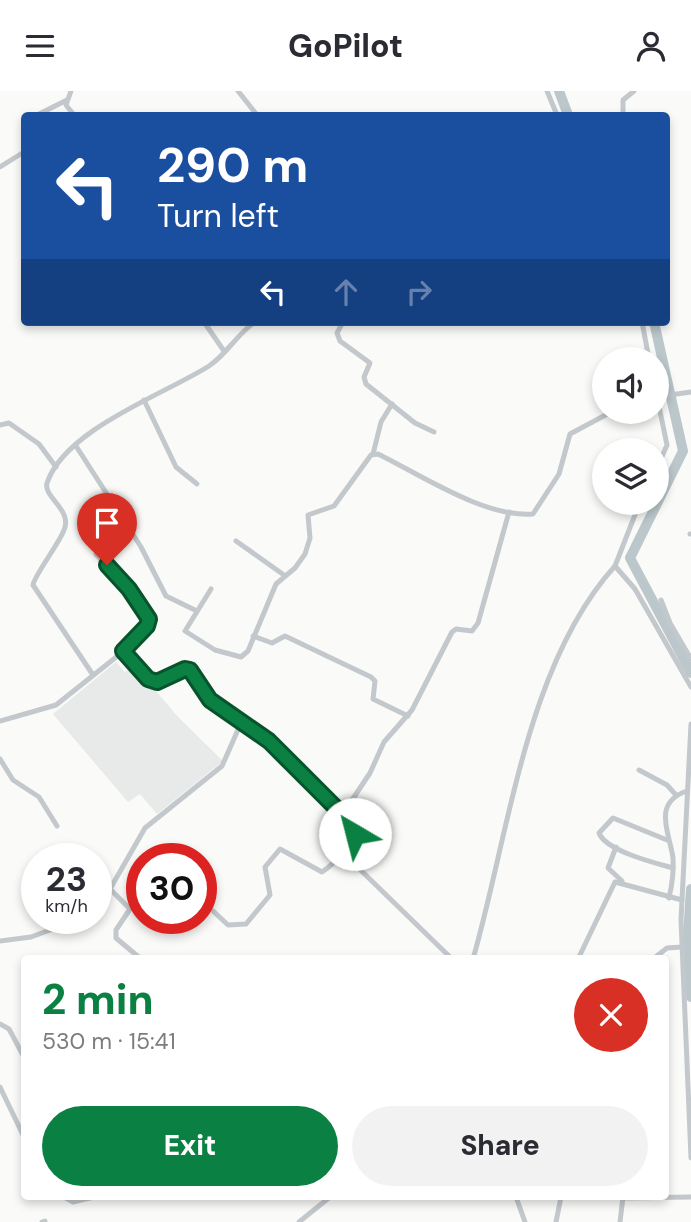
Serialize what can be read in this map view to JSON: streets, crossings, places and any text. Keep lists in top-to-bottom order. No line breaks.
{"page":{"header":"GoPilot","turn":["290 m","Turn left"],"speed":"23 km/h","limit":"30","heading":["2 min","530 m · 15:41"],"buttons":["Exit","Share"]}}
